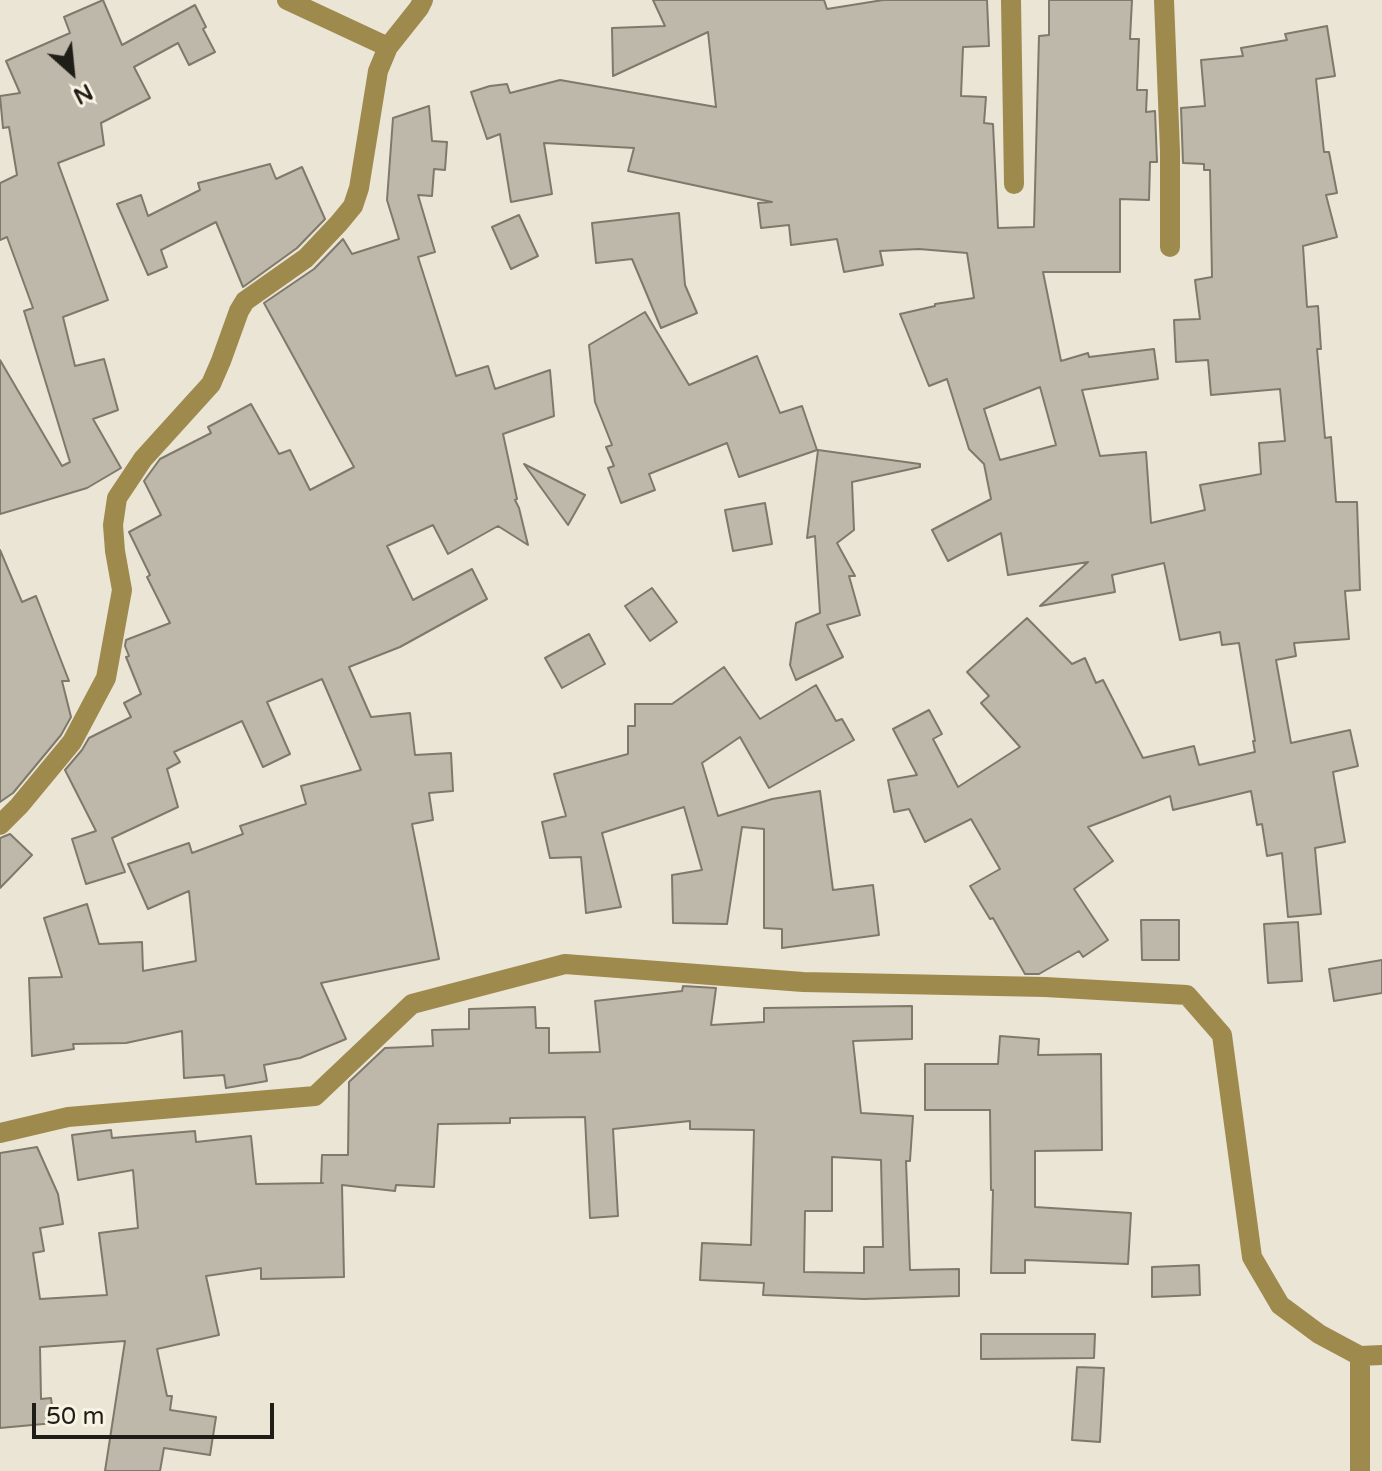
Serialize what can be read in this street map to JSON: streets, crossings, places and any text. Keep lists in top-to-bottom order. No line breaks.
{"scale_bar":"50 m","north":"bottom right"}
